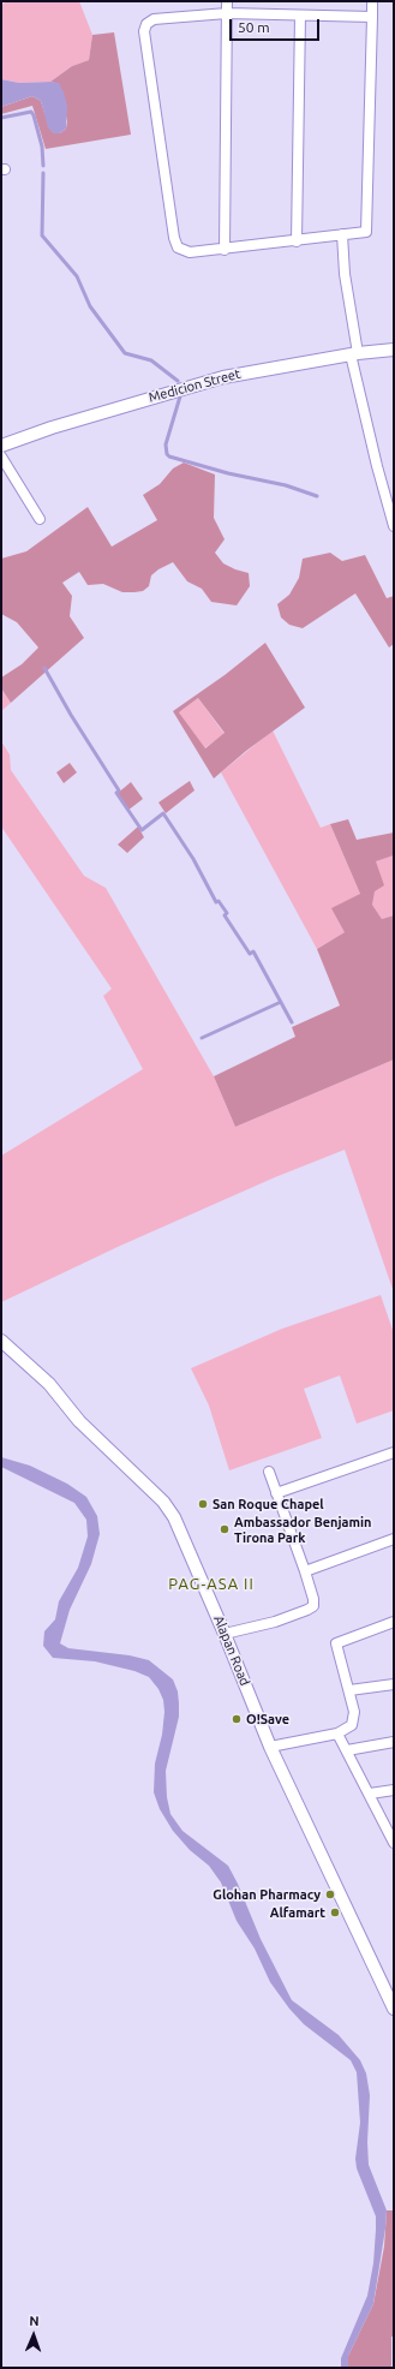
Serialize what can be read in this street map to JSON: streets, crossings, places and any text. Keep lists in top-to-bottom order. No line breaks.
{"streets":{"street":["Medicion Street","Alapan Road"]},"districts":["PAG-ASA II"],"places":["San Roque Chapel","Ambassador Benjamin Tirona Park","O!Save","Glohan Pharmacy","Alfamart"],"scale_bar":"50 m","north":"top"}
